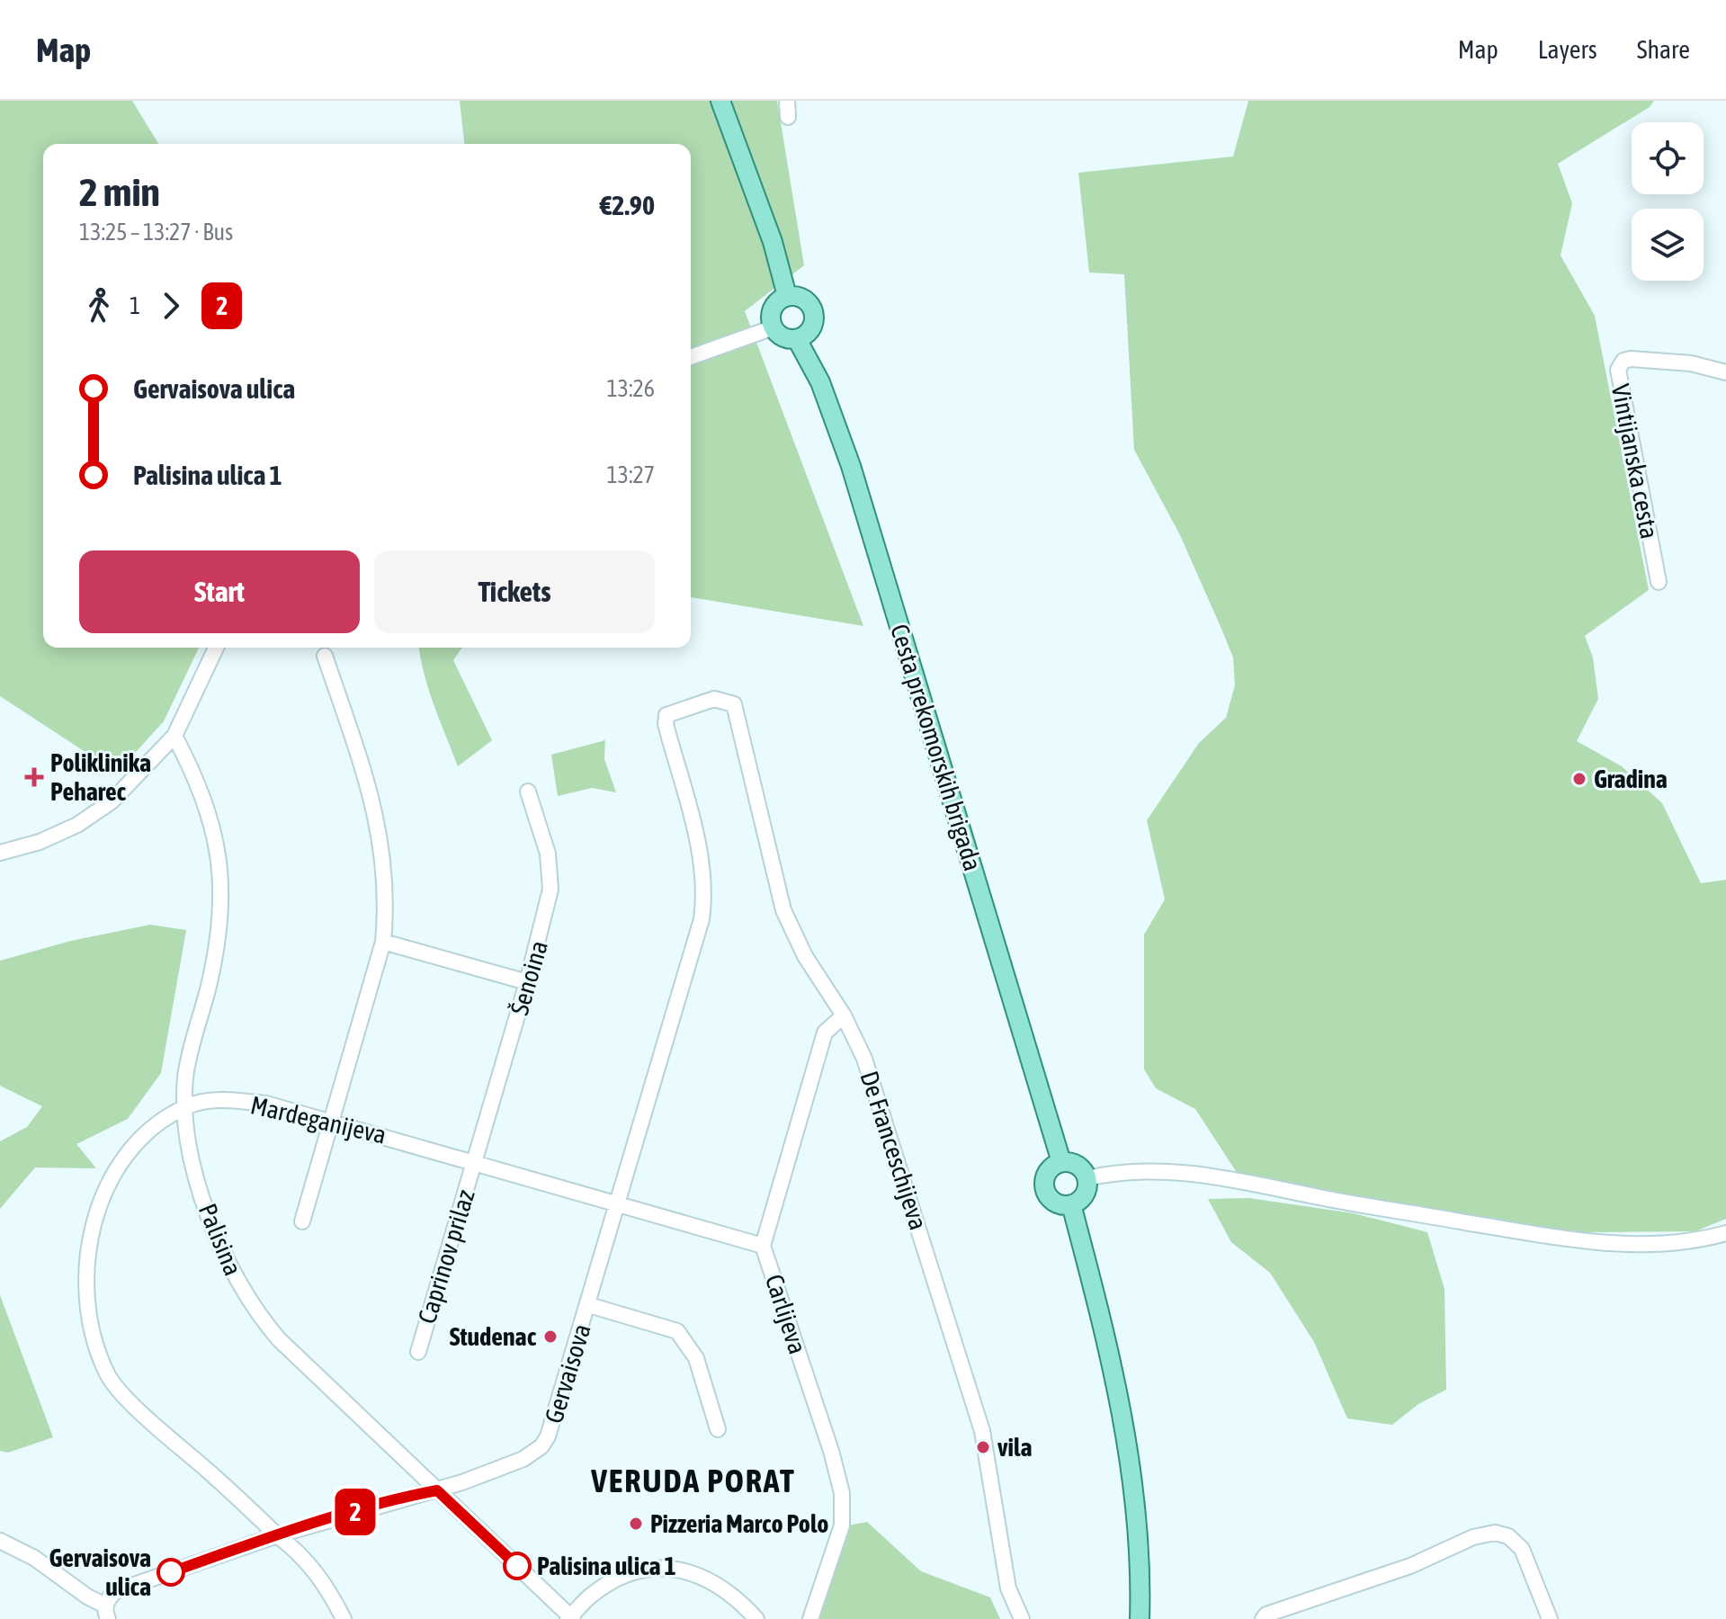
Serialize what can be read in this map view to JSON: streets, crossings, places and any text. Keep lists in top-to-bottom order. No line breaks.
{"streets":{"main road":["Cesta prekomorskih brigada"],"street":["Vintijanska cesta","Šenoina","Mardeganijeva","De Franceschijeva","Palisina","Caprinov prilaz","Carlijeva","Gervaisova"]},"crossings":[["Šenoina","Mardeganijeva"],["Šenoina","Caprinov prilaz"],["Mardeganijeva","Palisina"],["Mardeganijeva","Caprinov prilaz"],["Mardeganijeva","Carlijeva"],["Mardeganijeva","Gervaisova"],["De Franceschijeva","Carlijeva"],["De Franceschijeva","Gervaisova"],["Palisina","Gervaisova"]],"districts":["VERUDA PORAT"],"places":{"health":["Poliklinika Peharec"],"other":["Gradina","Studenac","vila","Pizzeria Marco Polo","Palisina ulica 1","Gervaisova ulica"]},"lines":["bus line 2"],"page":{"header":"Map","nav":["Map","Layers","Share"],"on_map":"2","heading":["2 min","13:25 – 13:27 · Bus","€2.90"],"legs":["1","2"],"list":[{"name":"Gervaisova ulica","value":"13:26"},{"name":"Palisina ulica 1","value":"13:27"}],"buttons":["Start","Tickets"]}}
